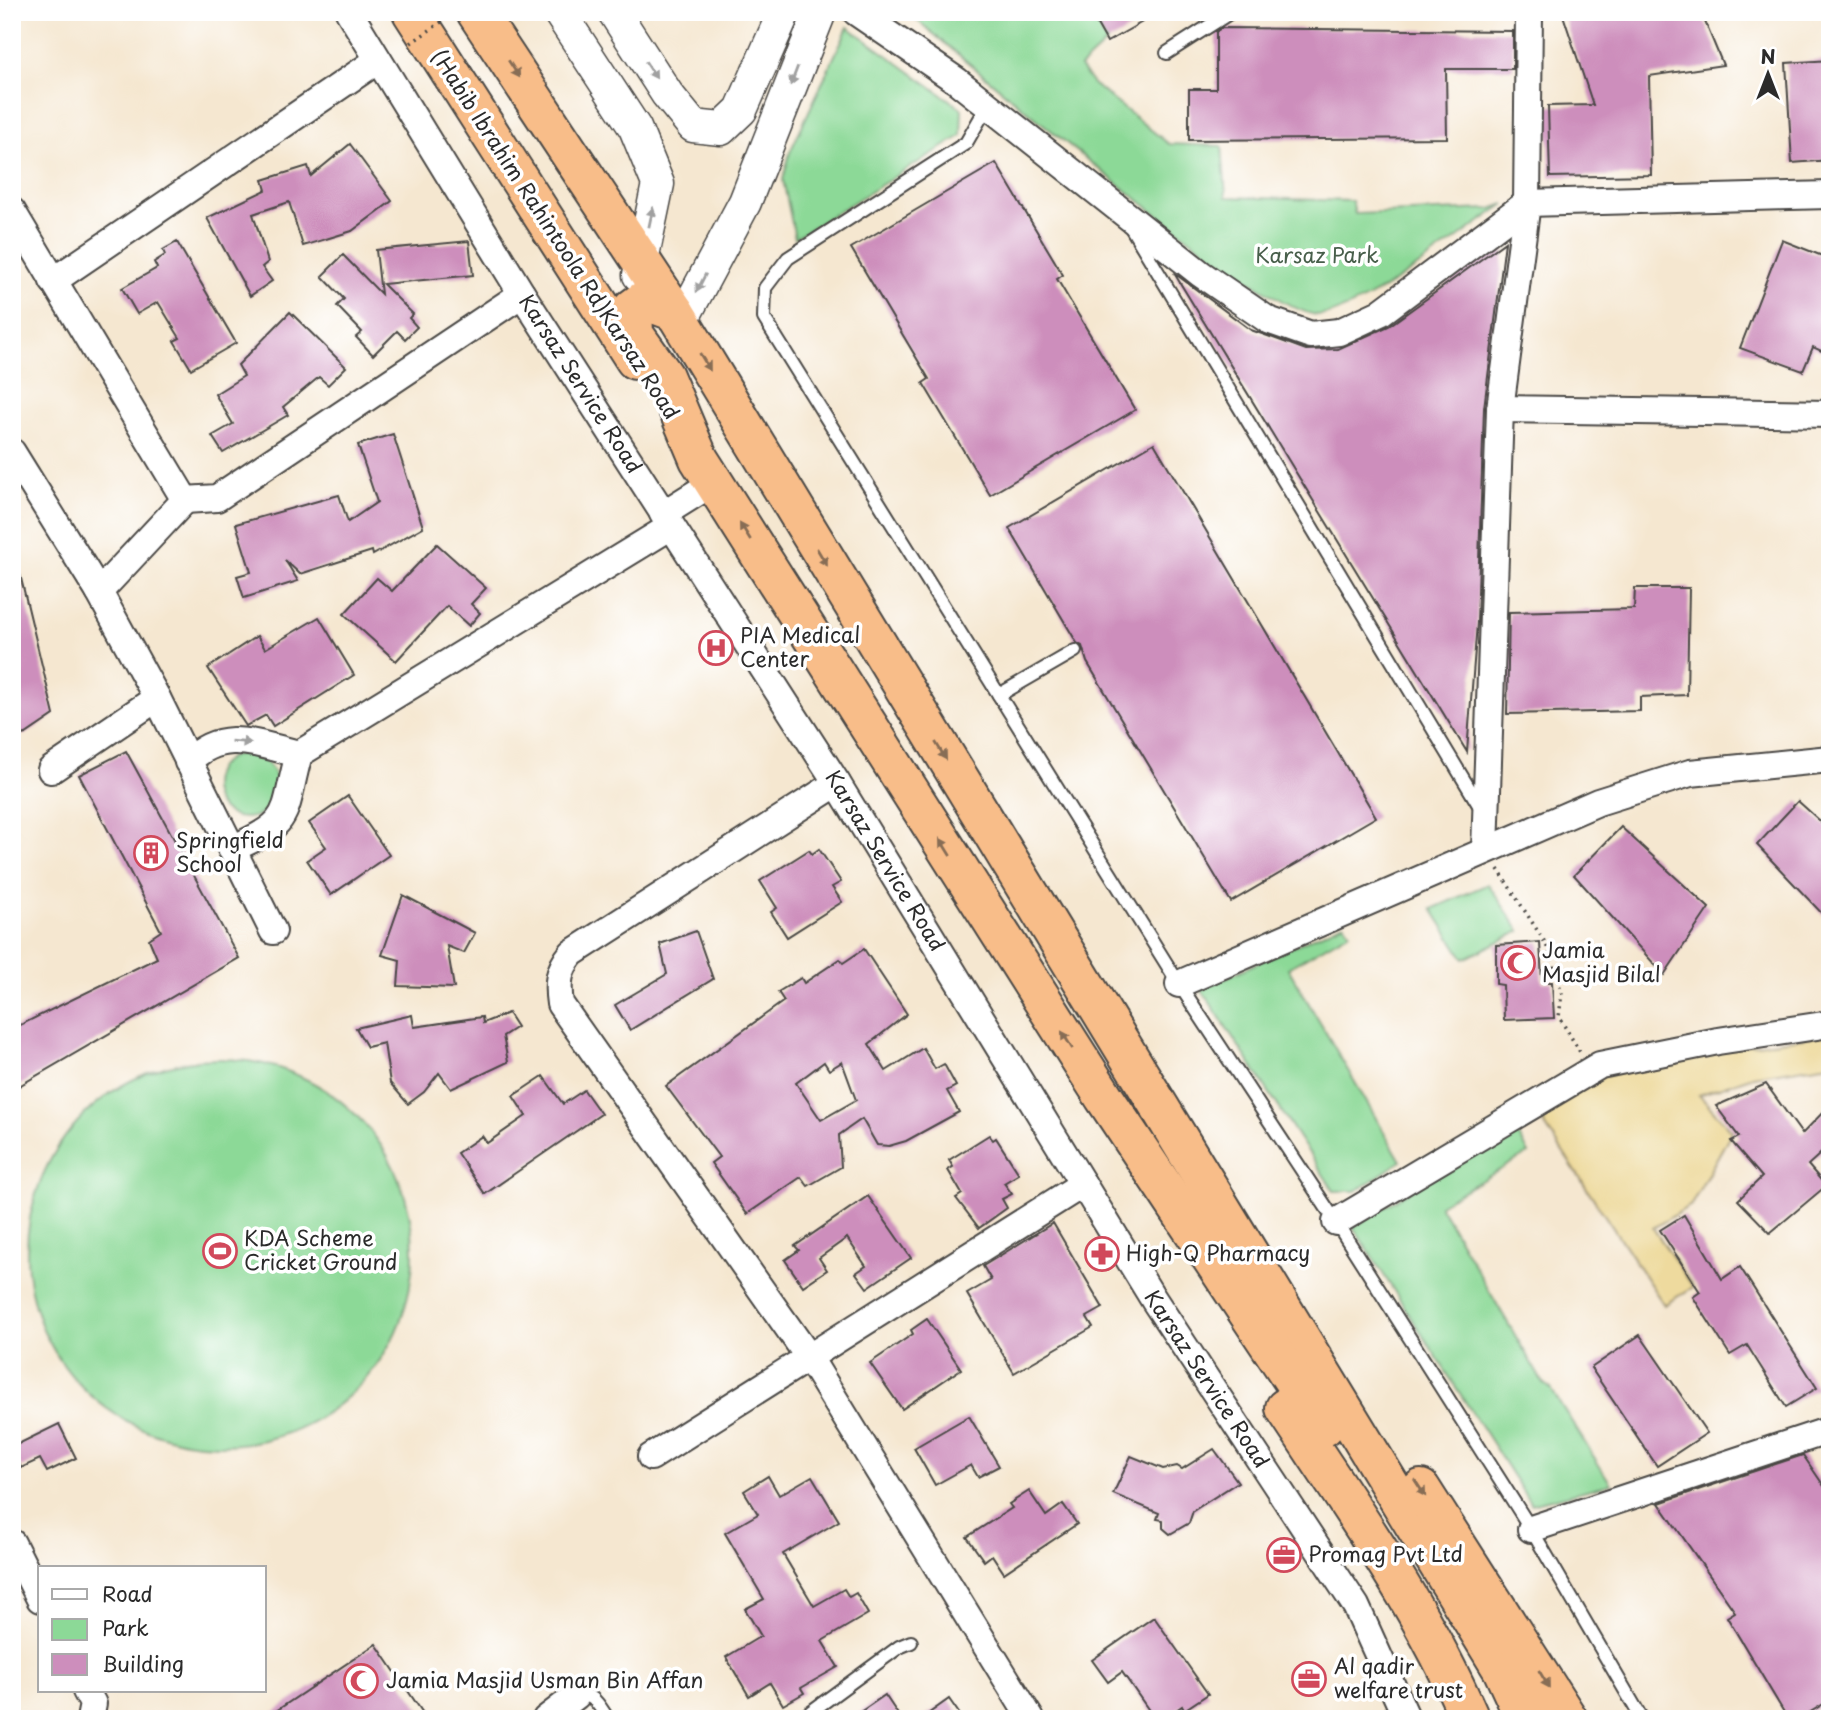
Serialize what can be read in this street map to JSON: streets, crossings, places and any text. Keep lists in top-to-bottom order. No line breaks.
{"streets":{"highway":["(Habib Ibrahim Rahintoola Rd)Karsaz Road"],"street":["Karsaz Service Road"]},"parks":["Karsaz Park"],"places":{"hospital":["PIA Medical Center"],"building":["Springfield School"],"mosque":["Jamia Masjid Bilal","Jamia Masjid Usman Bin Affan"],"sports":["KDA Scheme Cricket Ground"],"pharmacy":["High-Q Pharmacy"],"office":["Promag Pvt Ltd","Al qadir welfare trust"]},"legend":["Road","Park","Building"],"north":"top"}
